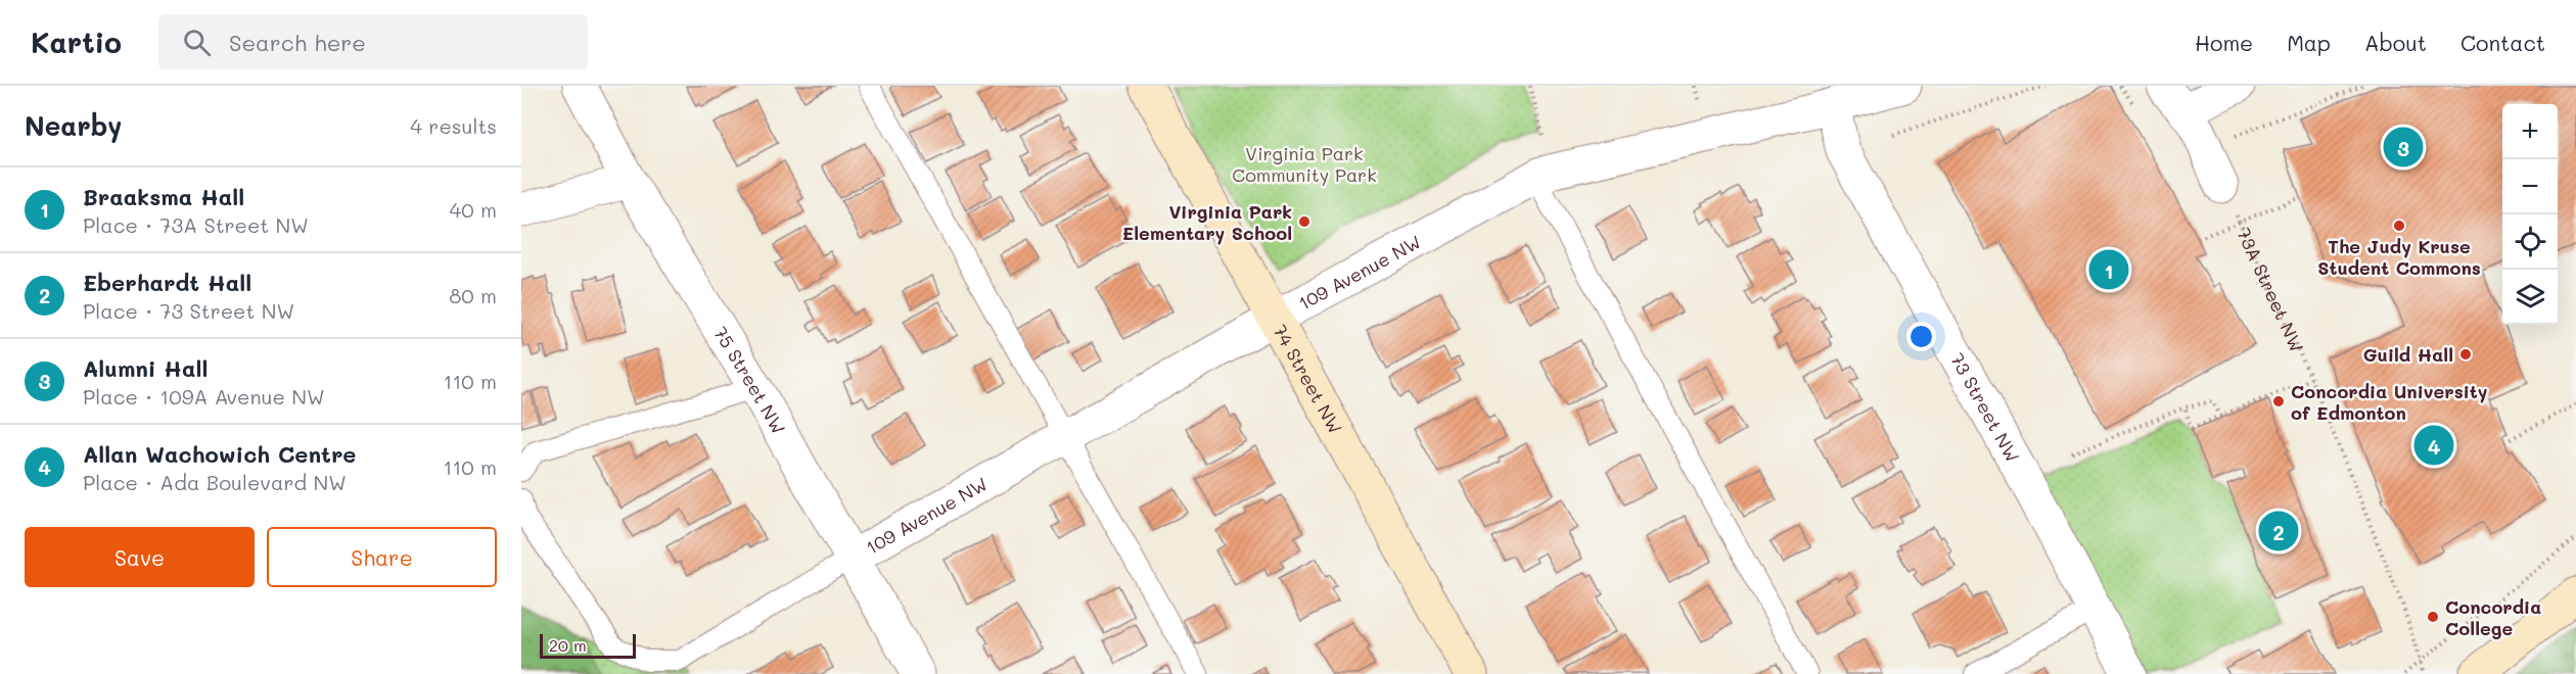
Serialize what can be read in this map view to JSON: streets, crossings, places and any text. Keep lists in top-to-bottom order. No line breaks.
{"streets":{"street":["109 Avenue NW","74 Street NW","75 Street NW","73 Street NW"],"path":["73A Street NW"]},"crossings":[["109 Avenue NW","74 Street NW"],["109 Avenue NW","75 Street NW"],["109 Avenue NW","73 Street NW"]],"parks":["Virginia Park Community Park"],"places":["Virginia Park Elementary School","The Judy Kruse Student Commons","Guild Hall","Concordia University of Edmonton","Concordia College"],"scale_bar":"20 m","page":{"header":"Kartio","search":"Search here","nav":["Home","Map","About","Contact"],"heading":["Nearby","4 results"],"map_buttons":["+","−"],"pins":["3","1","4","2"],"list":[{"mark":"1","name":"Braaksma Hall","note":"Place · 73A Street NW","value":"40 m"},{"mark":"2","name":"Eberhardt Hall","note":"Place · 73 Street NW","value":"80 m"},{"mark":"3","name":"Alumni Hall","note":"Place · 109A Avenue NW","value":"110 m"},{"mark":"4","name":"Allan Wachowich Centre","note":"Place · Ada Boulevard NW","value":"110 m"}],"buttons":["Save","Share"],"scale":"20 m"}}
